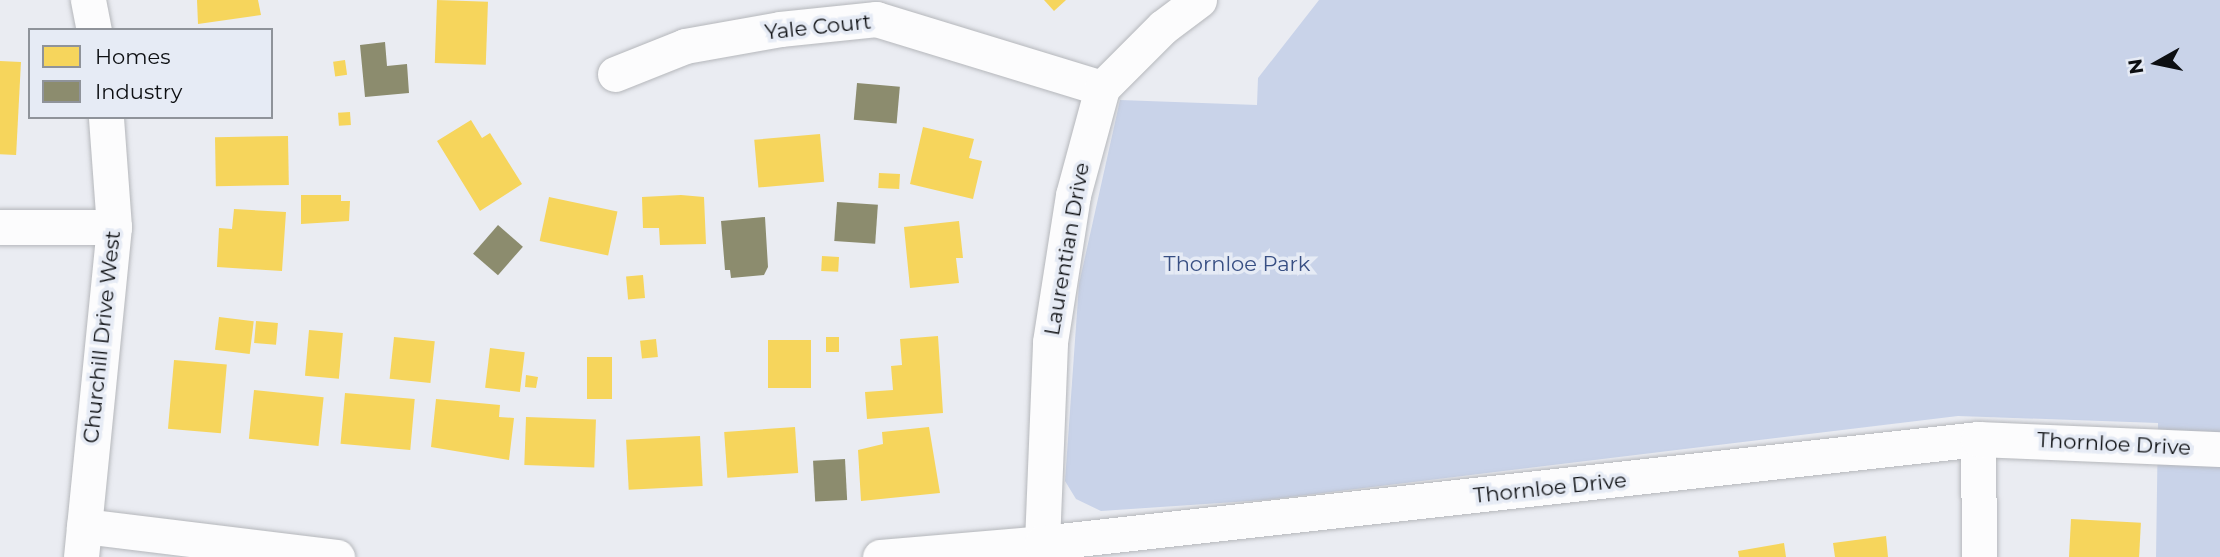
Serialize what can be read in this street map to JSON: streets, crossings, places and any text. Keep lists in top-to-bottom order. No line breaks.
{"streets":{"street":["Yale Court","Laurentian Drive","Churchill Drive West","Thornloe Drive"]},"crossings":[["Yale Court","Laurentian Drive"],["Laurentian Drive","Thornloe Drive"]],"parks":["Thornloe Park"],"legend":["Homes","Industry"],"north":"left"}
